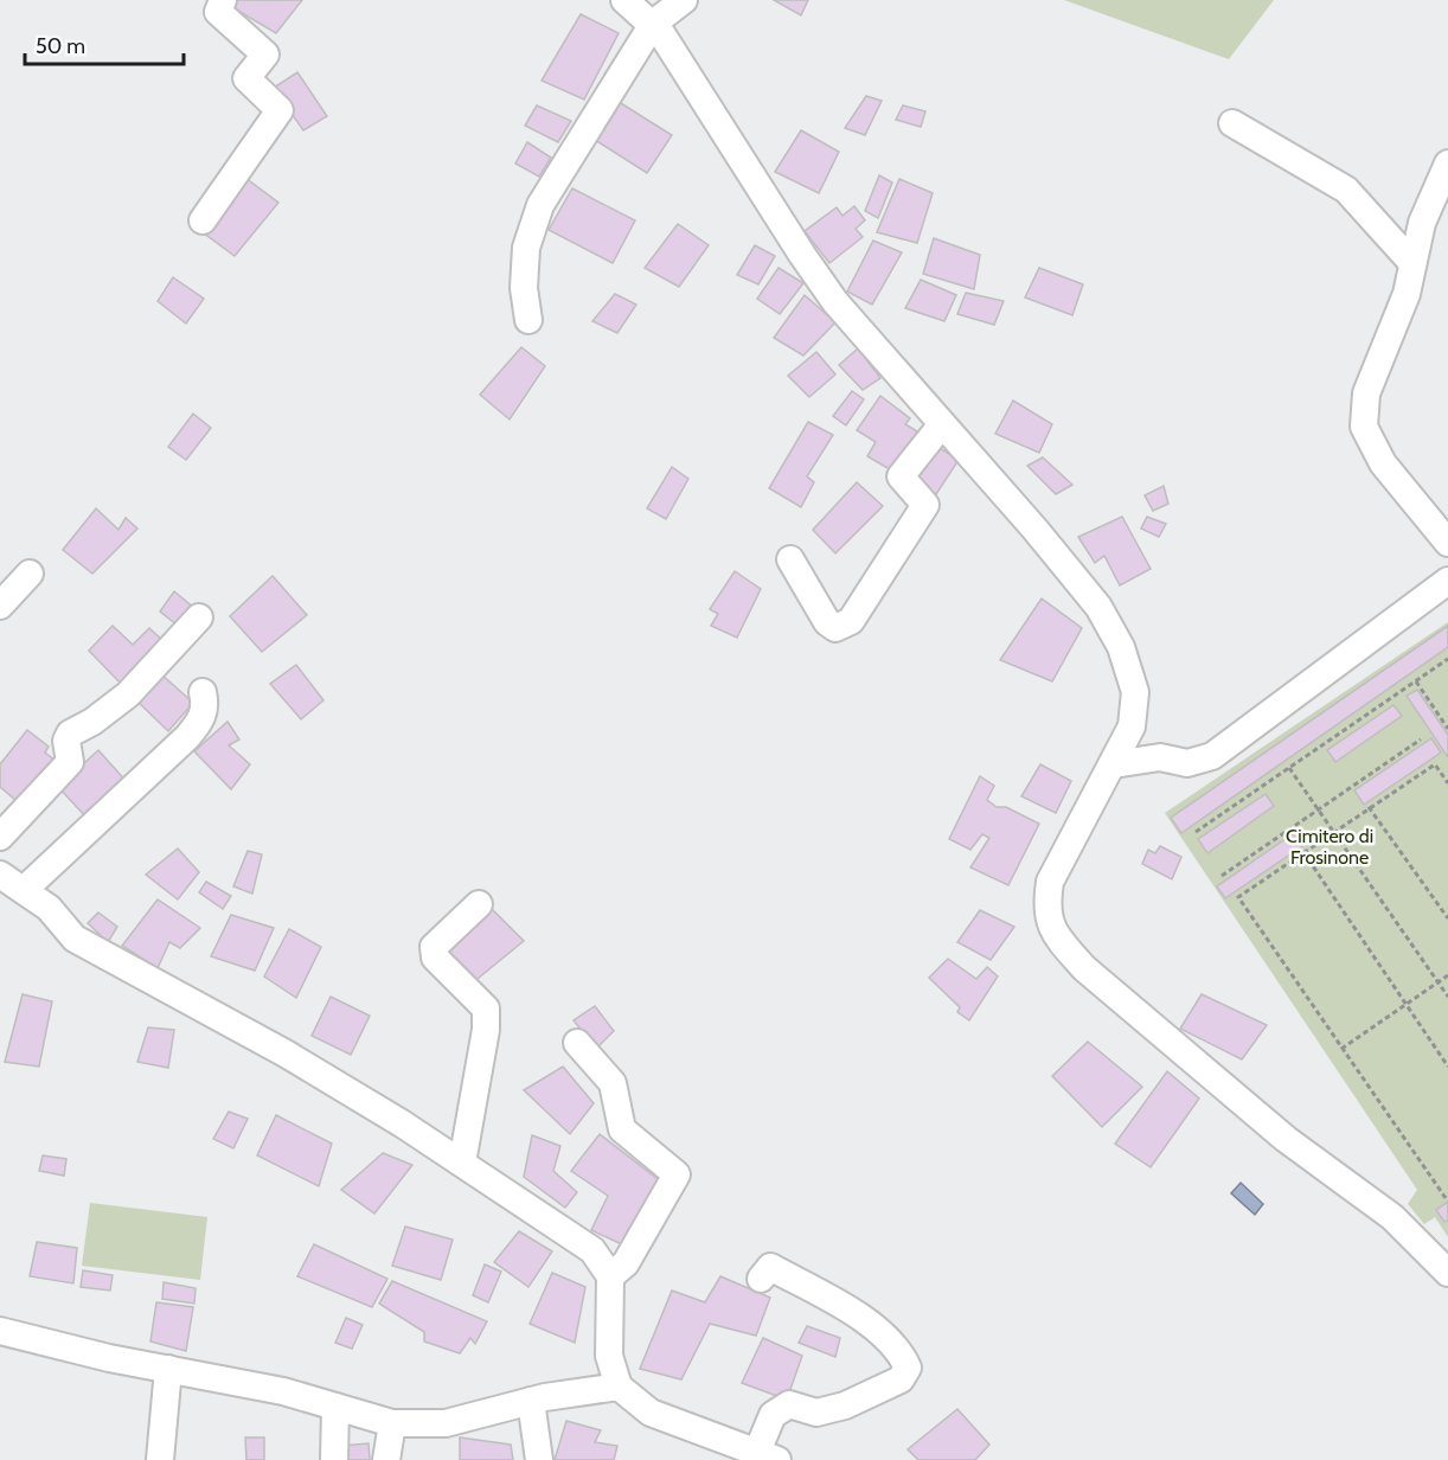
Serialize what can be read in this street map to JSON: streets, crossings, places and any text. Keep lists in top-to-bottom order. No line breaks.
{"parks":["Cimitero di Frosinone"],"scale_bar":"50 m"}
